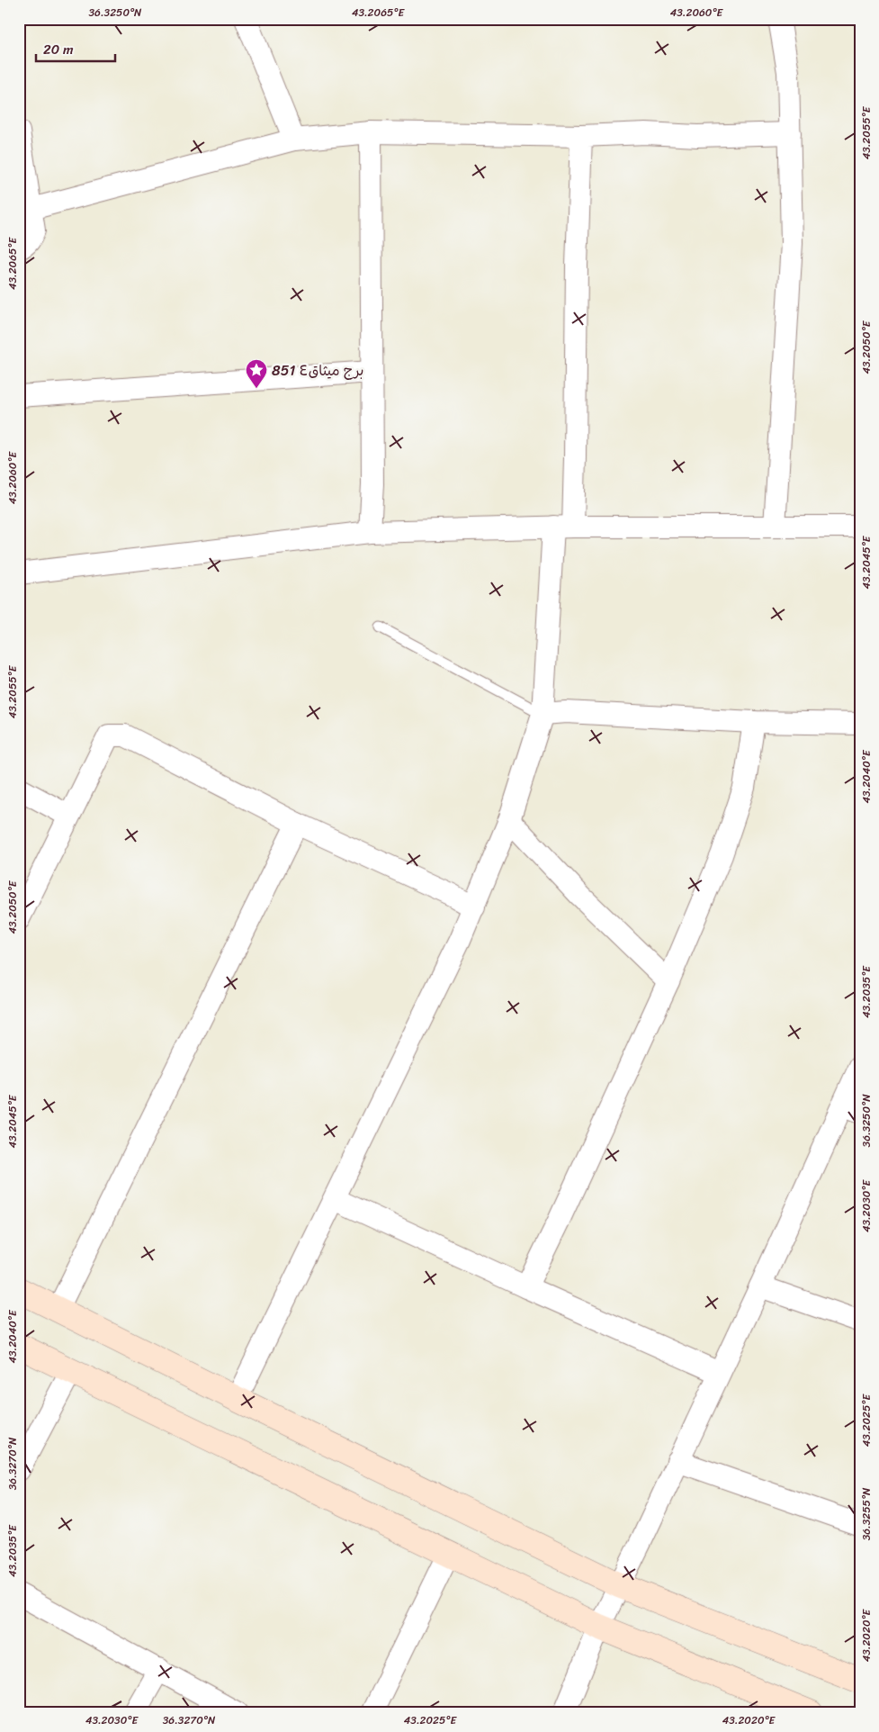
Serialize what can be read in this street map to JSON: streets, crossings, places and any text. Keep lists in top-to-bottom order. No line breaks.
{"places":{"place":["برج ميثاق٤ 851"]},"scale_bar":"20 m","coordinates":["36.3250°N","43.2065°E","43.2060°E","43.2055°E","43.2050°E","43.2045°E","43.2040°E","43.2035°E","43.2030°E","43.2025°E","36.3270°N","36.3255°N","43.2020°E"]}
